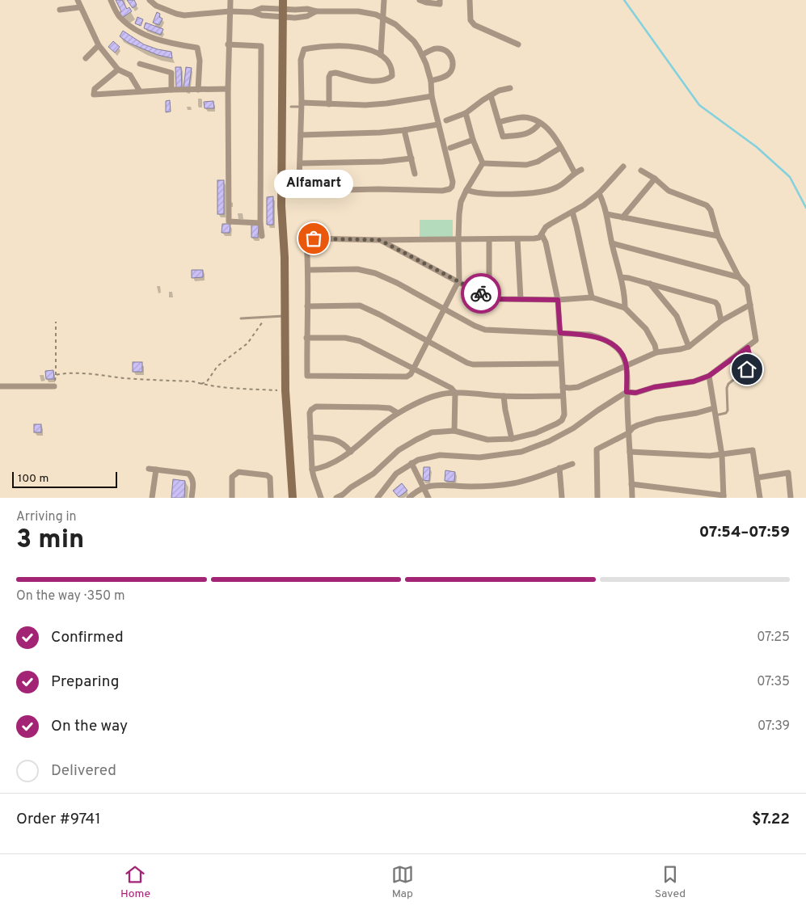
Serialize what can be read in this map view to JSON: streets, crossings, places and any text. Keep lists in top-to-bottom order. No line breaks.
{"places":["Alfamart"],"scale_bar":"100 m","page":{"bubble":"Alfamart","scale":"100 m","heading":["3 min","Arriving in","07:54–07:59"],"panel":["Order #9741","$7.22"],"bar":"On the way · 350 m","list":[["Confirmed","07:25"],["Preparing","07:35"],["On the way","07:39"],"Delivered"],"tabs":["Home","Map","Saved"]}}
